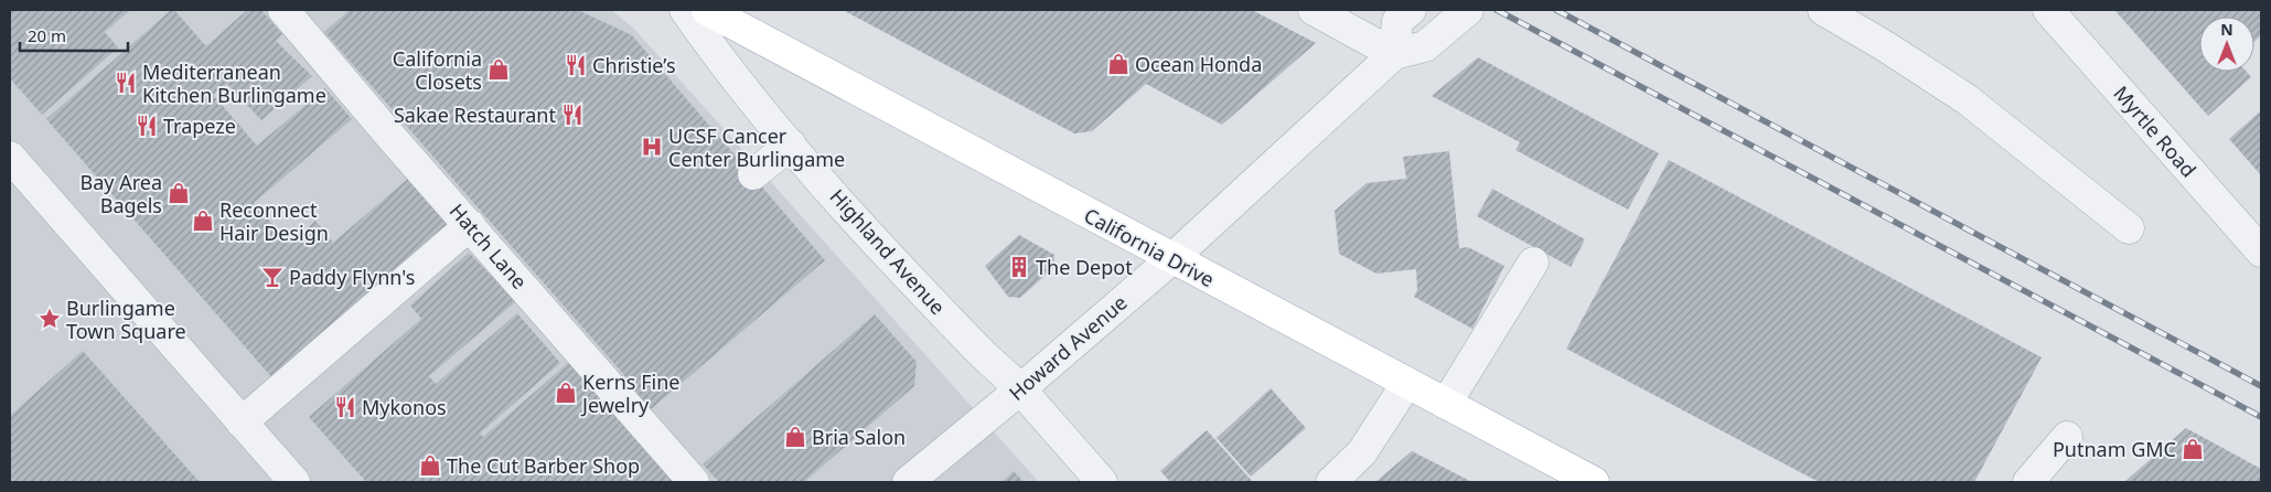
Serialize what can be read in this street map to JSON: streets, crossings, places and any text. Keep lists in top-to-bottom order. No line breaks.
{"streets":{"main road":["California Drive"],"street":["Myrtle Road","Hatch Lane","Highland Avenue","Howard Avenue"]},"crossings":[["California Drive","Howard Avenue"],["Highland Avenue","Howard Avenue"]],"places":{"shop":["Ocean Honda","California Closets","Bay Area Bagels","Reconnect Hair Design","Kerns Fine Jewelry","Bria Salon","Putnam GMC","The Cut Barber Shop"],"restaurant":["Christie’s","Mediterranean Kitchen Burlingame","Sakae Restaurant","Trapeze","Mykonos"],"hospital":["UCSF Cancer Center Burlingame"],"building":["The Depot"],"bar":["Paddy Flynn's"],"place":["Burlingame Town Square"]},"scale_bar":"20 m","north":"top"}
